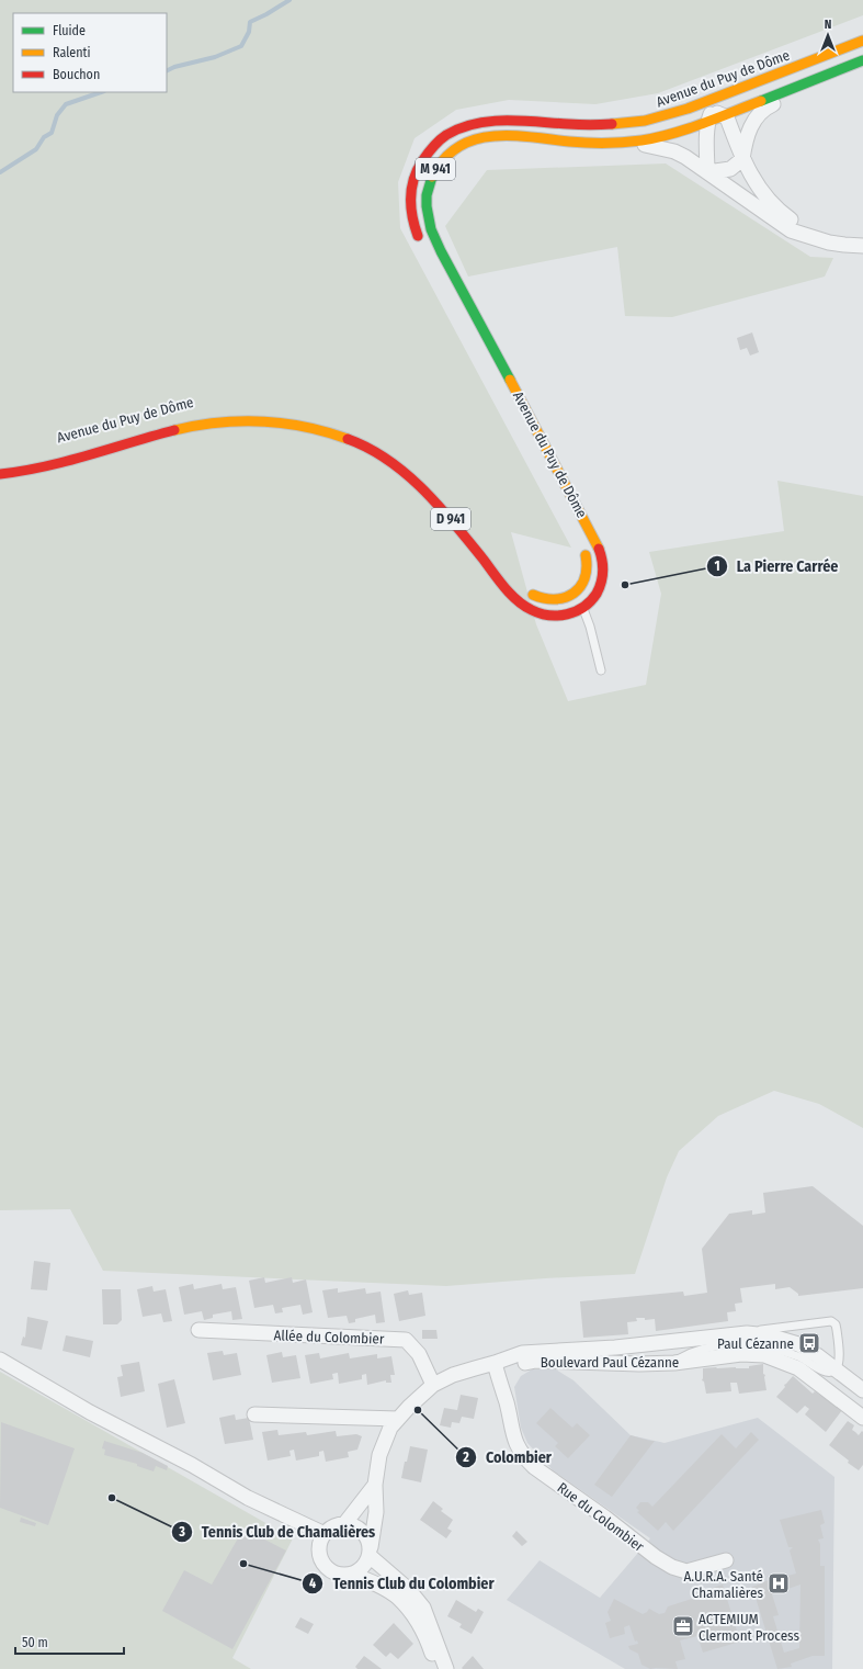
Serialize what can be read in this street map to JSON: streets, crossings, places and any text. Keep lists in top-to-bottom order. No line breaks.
{"streets":{"main road":["Avenue du Puy de Dôme","M 941","D 941"],"street":["Allée du Colombier","Boulevard Paul Cézanne","Rue du Colombier"]},"crossings":[["Avenue du Puy de Dôme","M 941"],["Allée du Colombier","Boulevard Paul Cézanne"],["Boulevard Paul Cézanne","Rue du Colombier"]],"places":{"other":["La Pierre Carrée","Colombier","Tennis Club de Chamalières","Tennis Club du Colombier"],"bus stop":["Paul Cézanne"],"hospital":["A.U.R.A. Santé Chamalières"],"office":["ACTEMIUM Clermont Process"]},"legend":["Fluide","Ralenti","Bouchon"],"scale_bar":"50 m","north":"top"}
